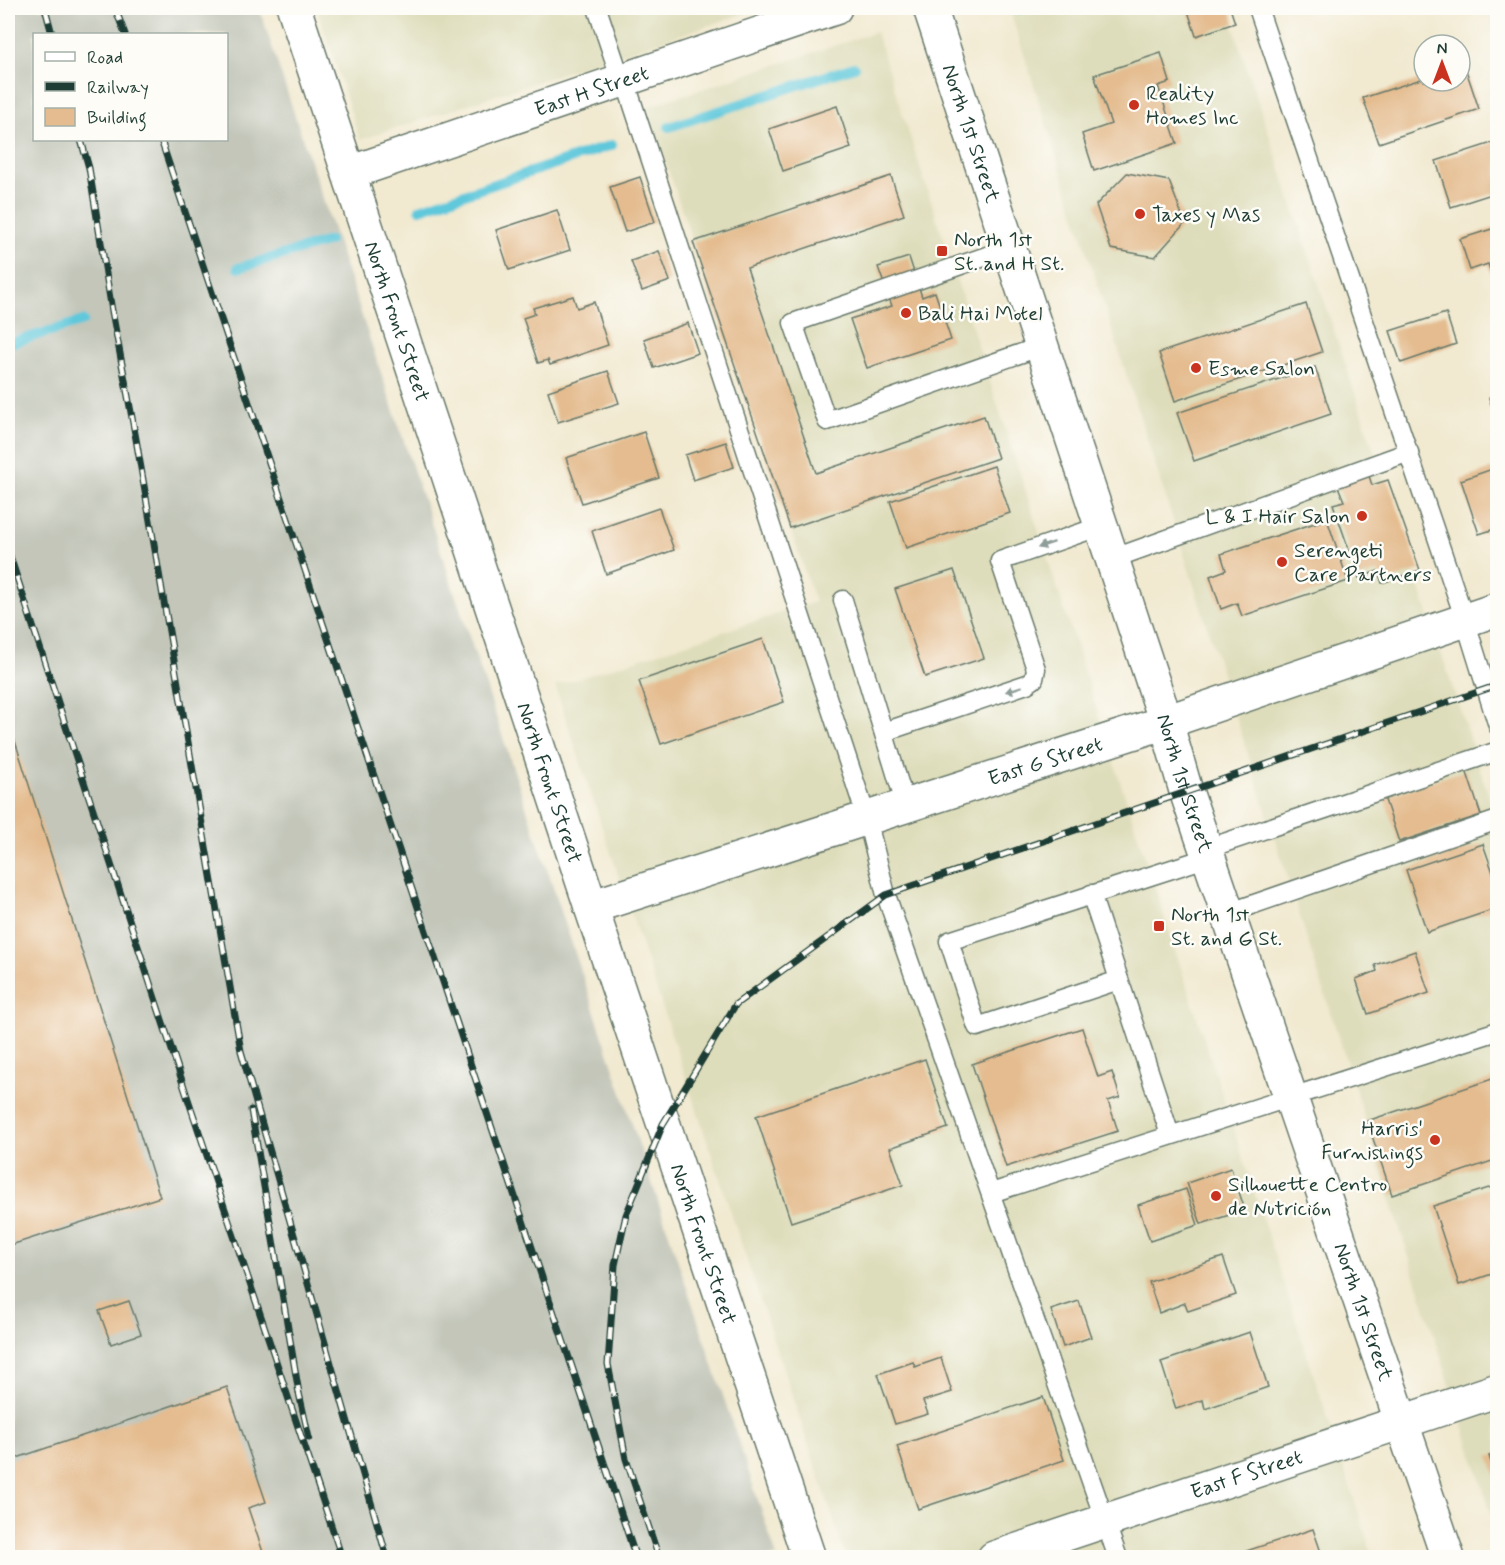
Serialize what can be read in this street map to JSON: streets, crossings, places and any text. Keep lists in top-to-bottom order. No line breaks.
{"streets":{"street":["East H Street","North 1st Street","North Front Street","East G Street","East F Street"]},"crossings":[["East H Street","North Front Street"],["North 1st Street","East G Street"],["North 1st Street","East F Street"],["North Front Street","East G Street"]],"places":{"other":["Reality Homes Inc","Taxes y Mas","Bali Hai Motel","Esme Salon","L & I Hair Salon","Serengeti Care Partners","Harris' Furnishings","Silhouette Centro de Nutrición"],"transit":["North 1st St. and H St.","North 1st St. and G St."]},"legend":["Road","Railway","Building"],"north":"top"}
